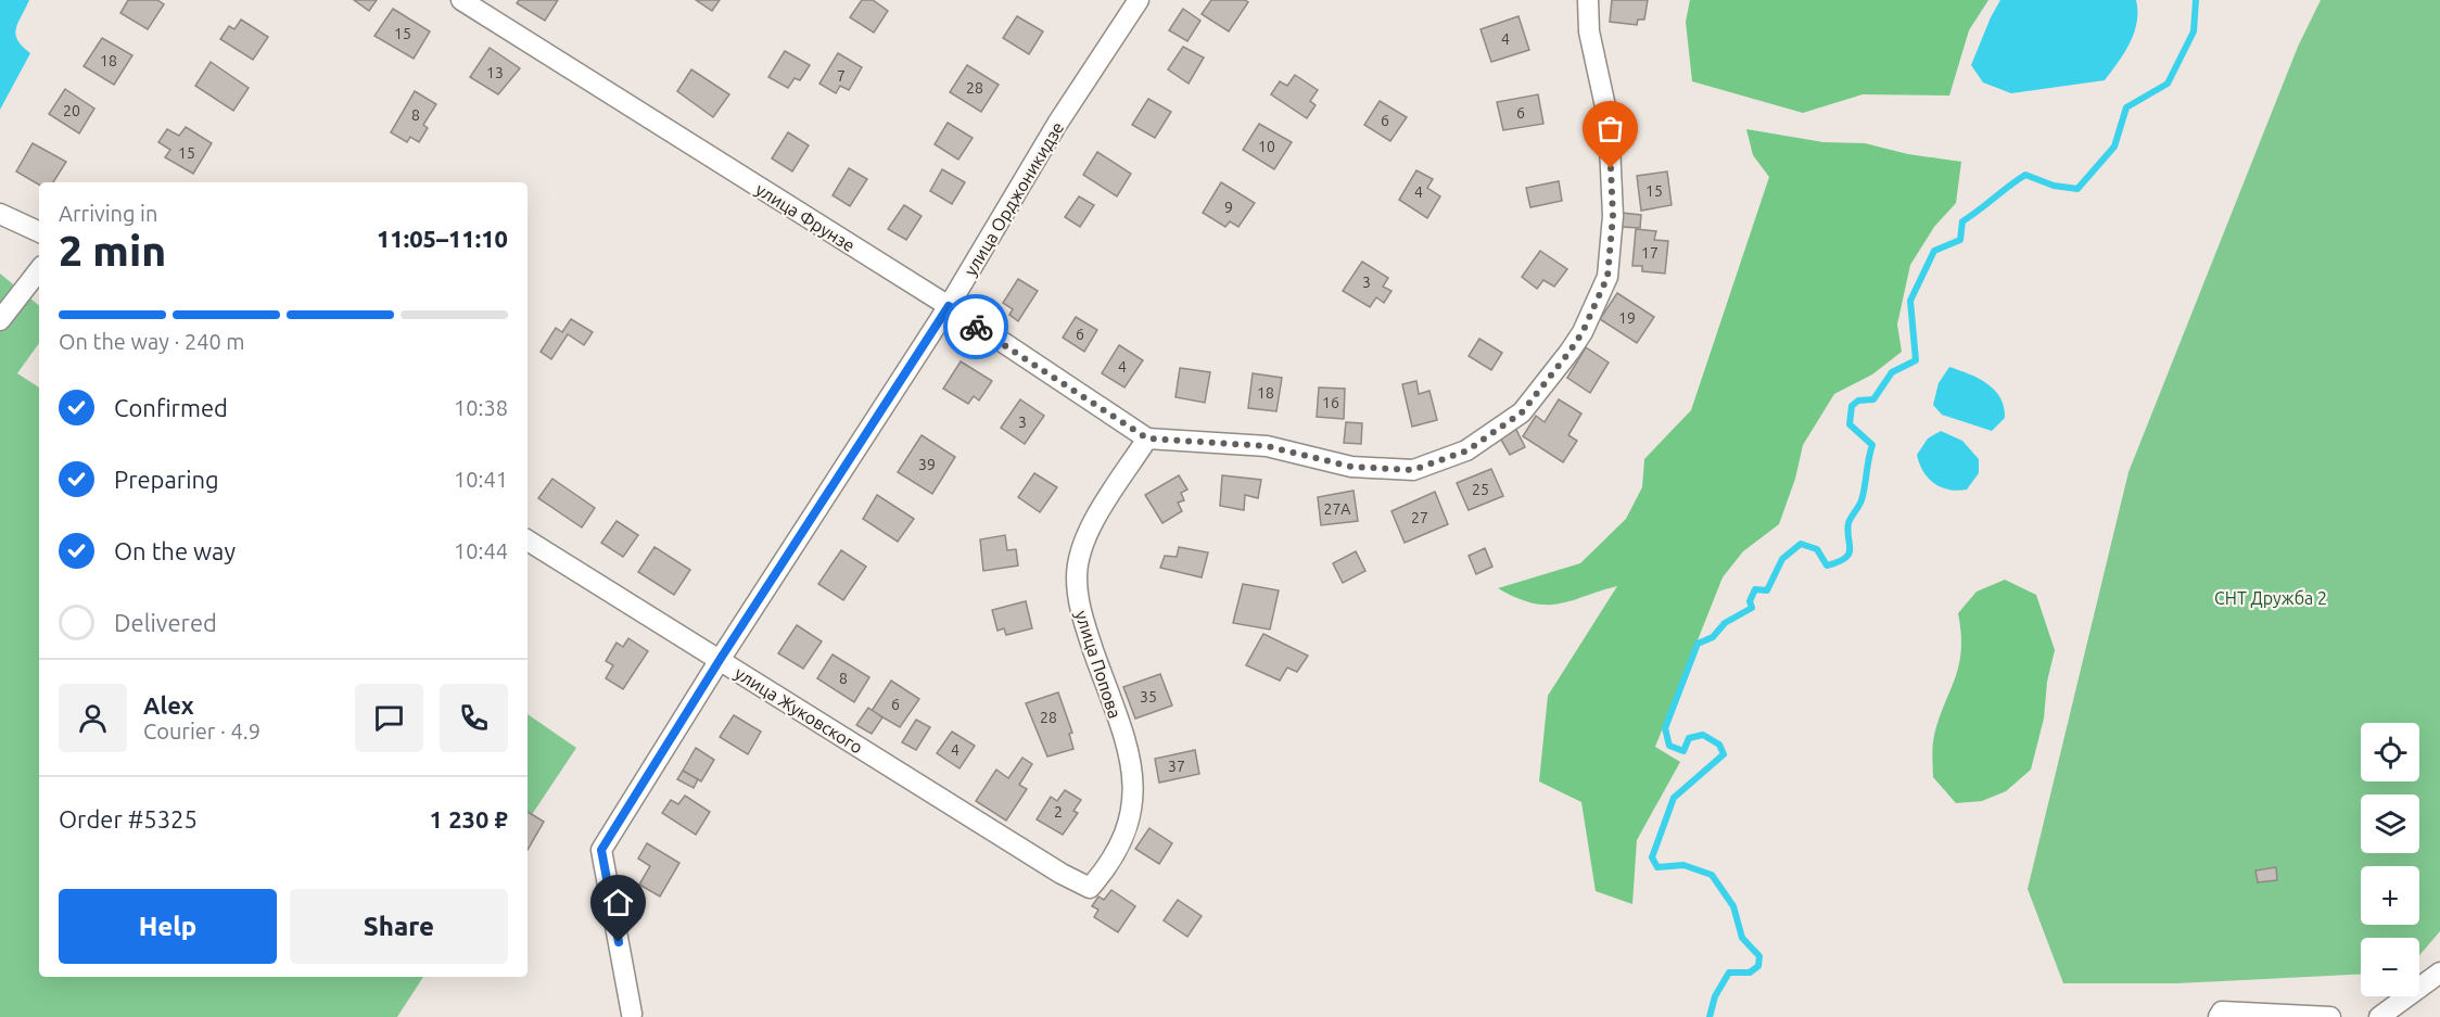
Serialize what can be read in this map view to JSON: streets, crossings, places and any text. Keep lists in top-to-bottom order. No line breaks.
{"streets":{"street":["улица Орджоникидзе","улица Фрунзе","улица Попова","улица Жуковского"]},"crossings":[["улица Орджоникидзе","улица Фрунзе"],["улица Орджоникидзе","улица Жуковского"],["улица Фрунзе","улица Попова"],["улица Попова","улица Жуковского"]],"parks":["СНТ Дружба 2"],"house_numbers":["15","4","18","13","7","28","20","6","8","6","10","15","15","4","9","17","3","19","6","4","18","16","3","39","25","27А","27","8","35","6","28","4","37","2"],"page":{"heading":["2 min","Arriving in","11:05–11:10"],"panel":["Alex","Courier · 4.9","Order #5325","1 230 ₽"],"bar":"On the way · 240 m","list":[["Confirmed","10:38"],["Preparing","10:41"],["On the way","10:44"],"Delivered"],"map_buttons":["+","−"],"buttons":["Help","Share"]}}
